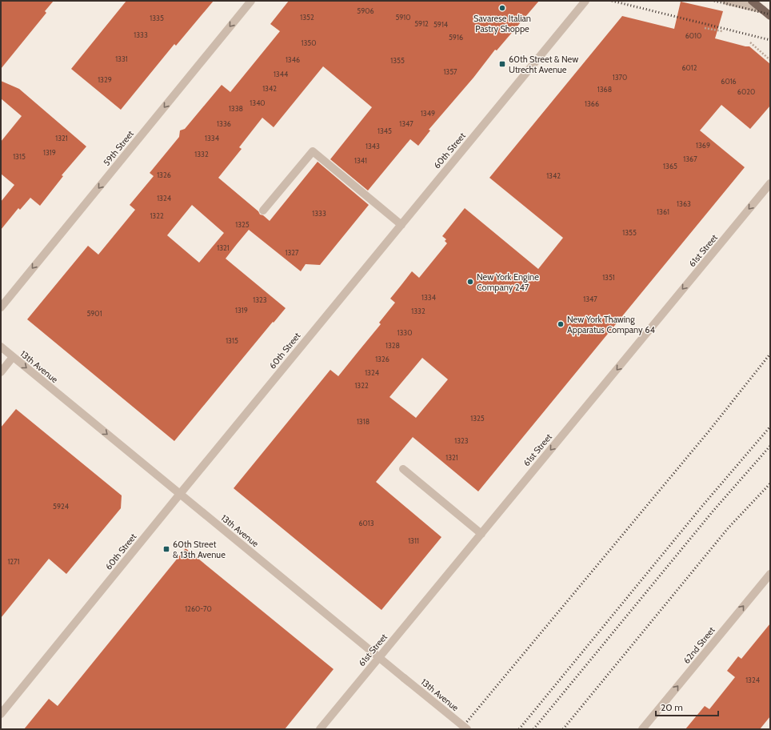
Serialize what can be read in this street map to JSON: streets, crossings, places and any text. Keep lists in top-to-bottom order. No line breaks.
{"streets":{"street":["59th Street","60th Street","61st Street","13th Avenue","62nd Street"]},"crossings":[["60th Street","13th Avenue"],["61st Street","13th Avenue"]],"one_way":["59th Street","61st Street","13th Avenue","62nd Street"],"places":{"other":["Savarese Italian Pastry Shoppe","New York Engine Company 247","New York Thawing Apparatus Company 64"],"transit":["60th Street & New Utrecht Avenue","60th Street & 13th Avenue"]},"house_numbers":["5906","1352","5910","1335","5912","5914","1333","6010","5916","1350","1331","1346","1355","6012","1357","1344","1370","1329","6016","1342","1368","6020","1340","1366","1338","1349","1336","1347","1345","1321","1334","1369","1343","1319","1332","1315","1367","1341","1365","1326","1342","1324","1363","1361","1333","1322","1325","1355","1321","1327","1351","1334","1347","1323","1319","1332","5901","1330","1315","1328","1326","1324","1322","1325","1318","1323","1321","5924","6013","1311","1271","1260-70","1324"],"scale_bar":"20 m"}
